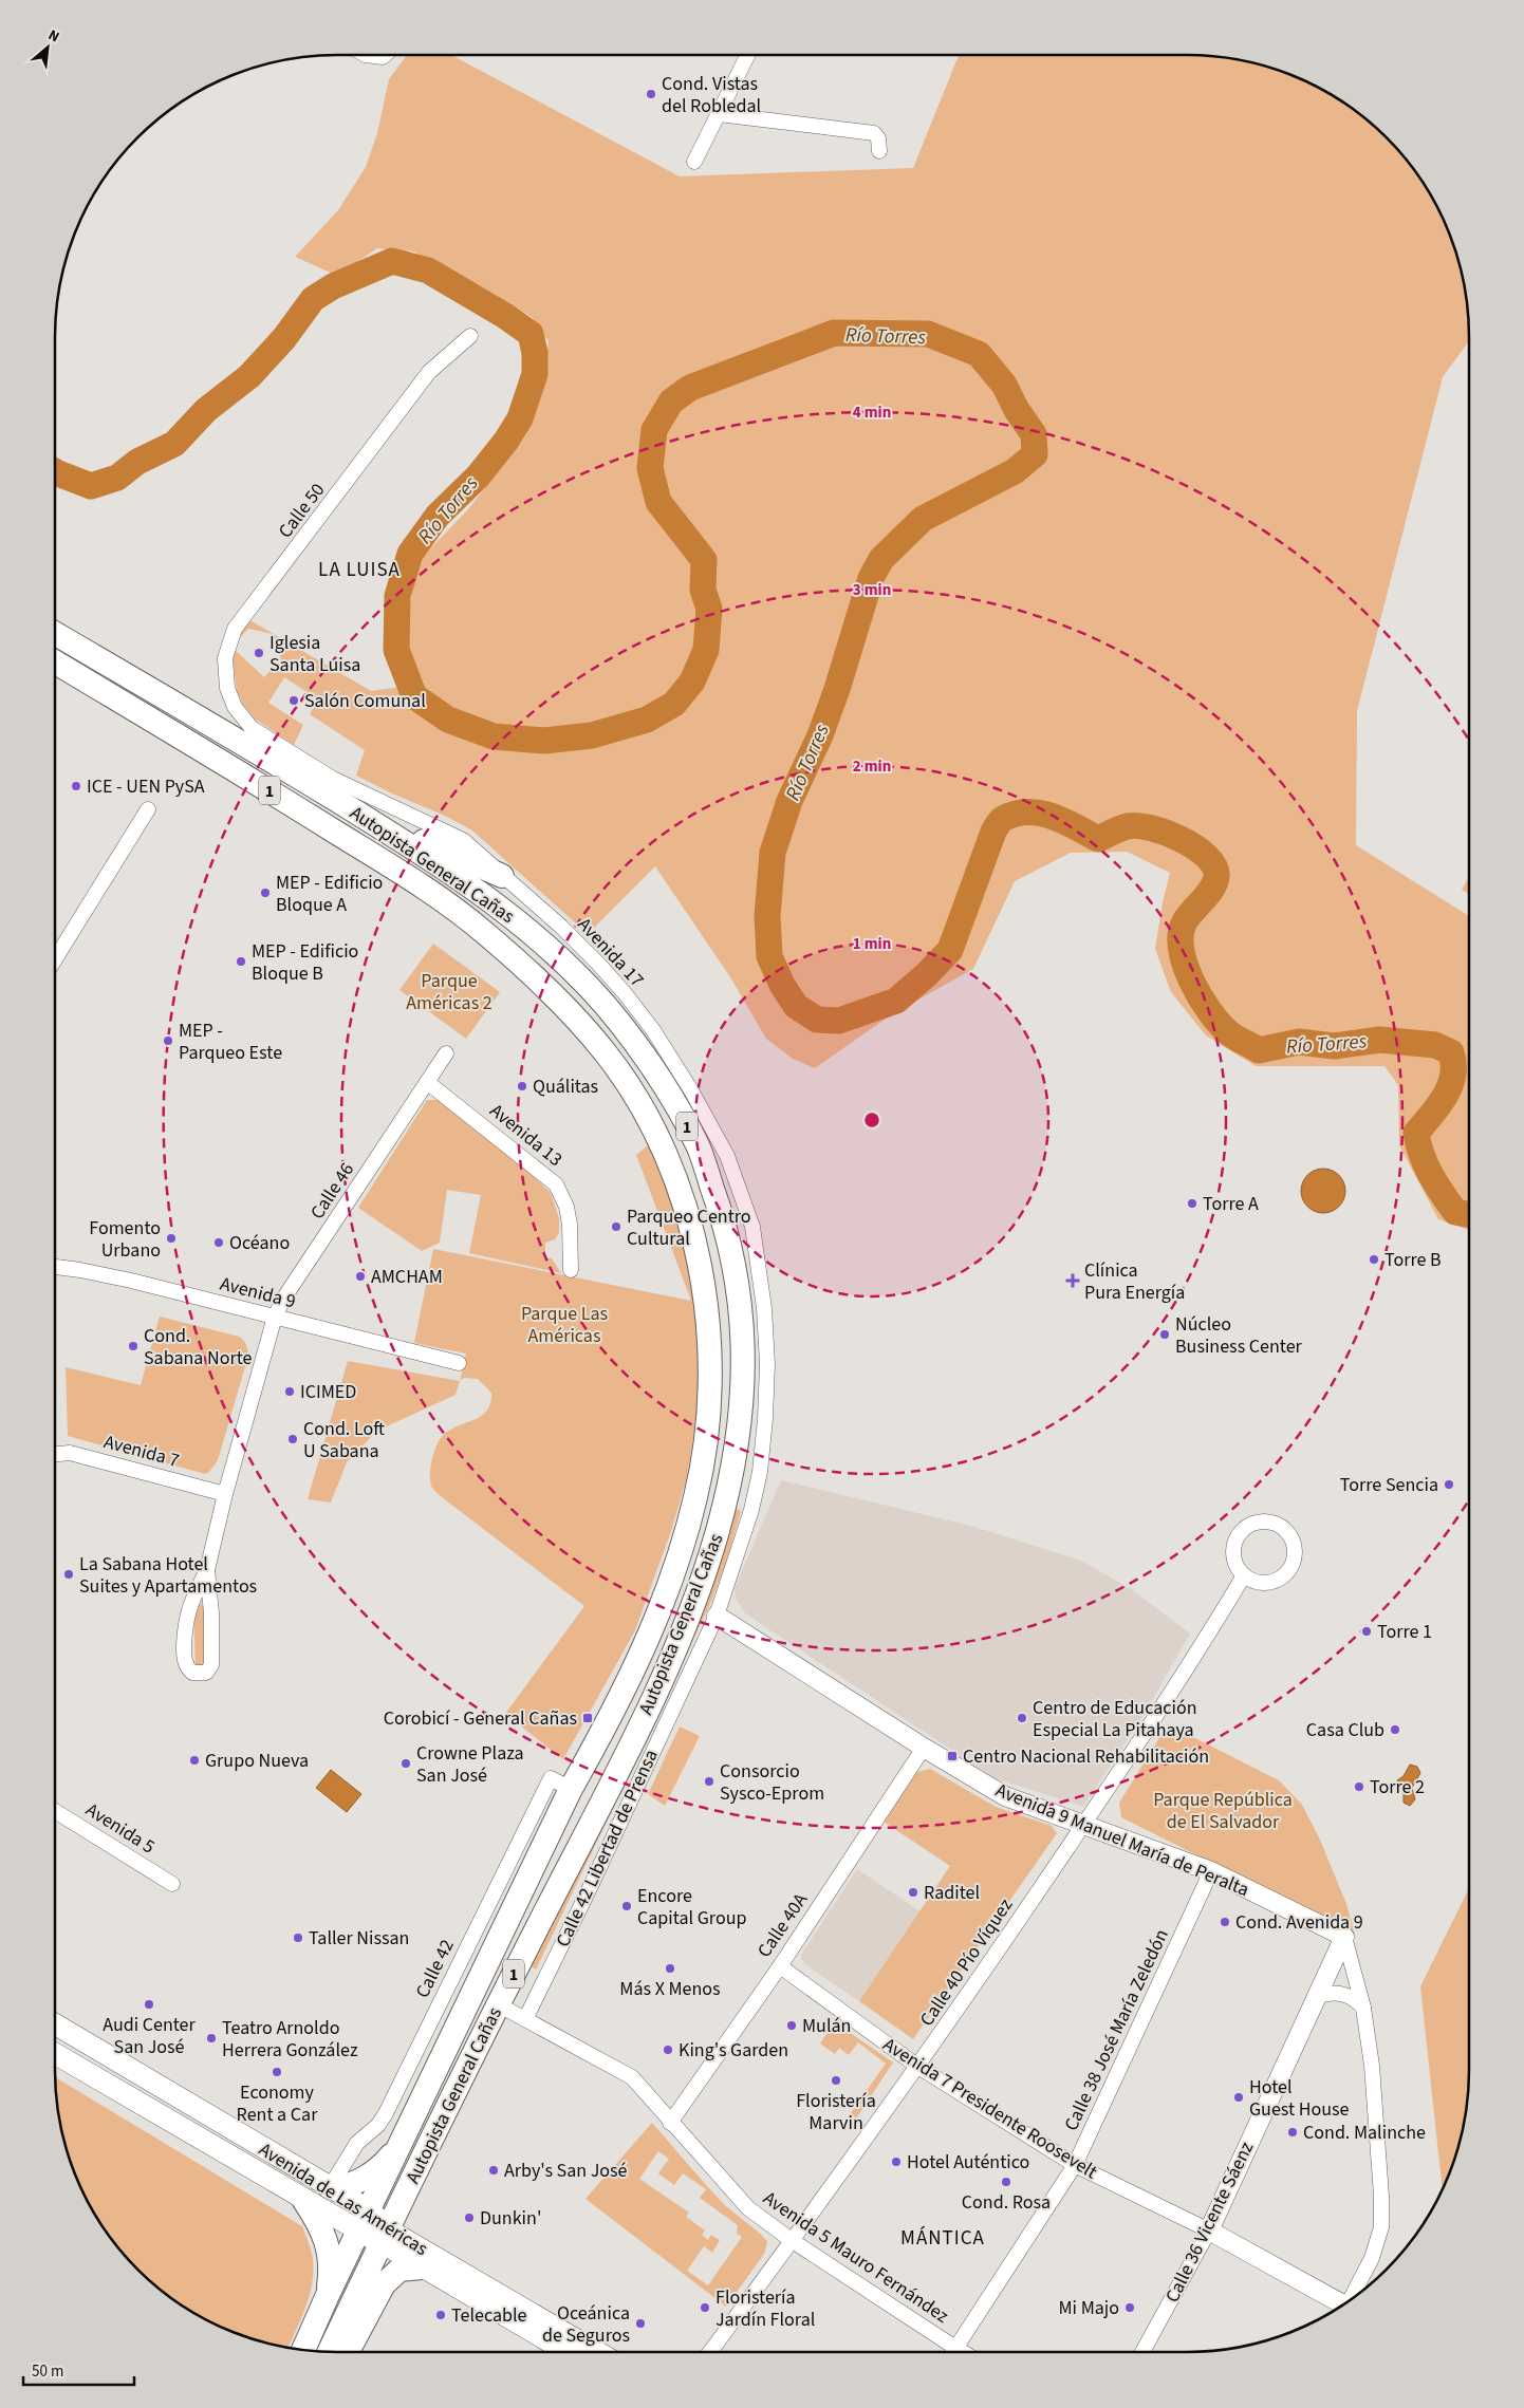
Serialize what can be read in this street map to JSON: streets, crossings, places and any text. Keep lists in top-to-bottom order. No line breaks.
{"streets":{"highway":["1","Autopista General Cañas"],"main road":["Avenida de Las Américas"],"street":["Calle 50","Avenida 17","Avenida 13","Calle 46","Avenida 9","Avenida 7","Avenida 5","Avenida 9 Manuel María de Peralta","Calle 42 Libertad de Prensa","Calle 40A","Calle 40 Pío Víquez","Calle 42","Calle 38 José María Zeledón","Avenida 7 Presidente Roosevelt","Calle 36 Vicente Sáenz","Avenida 5 Mauro Fernández"]},"crossings":[["Calle 50","Avenida 17"],["1","Autopista General Cañas"],["1","Avenida de Las Américas"],["Autopista General Cañas","Calle 42"],["Autopista General Cañas","Avenida de Las Américas"],["Autopista General Cañas","Avenida 5 Mauro Fernández"],["Avenida 17","Calle 42 Libertad de Prensa"],["Avenida 13","Calle 46"],["Calle 46","Avenida 9"],["Calle 46","Avenida 7"],["Avenida 9 Manuel María de Peralta","Calle 42 Libertad de Prensa"],["Avenida 9 Manuel María de Peralta","Calle 40A"],["Avenida 9 Manuel María de Peralta","Calle 40 Pío Víquez"],["Avenida 9 Manuel María de Peralta","Calle 38 José María Zeledón"],["Avenida 9 Manuel María de Peralta","Calle 36 Vicente Sáenz"],["Calle 42 Libertad de Prensa","Avenida 5 Mauro Fernández"],["Calle 40A","Avenida 7 Presidente Roosevelt"],["Calle 40A","Avenida 5 Mauro Fernández"],["Calle 40 Pío Víquez","Avenida 7 Presidente Roosevelt"],["Calle 40 Pío Víquez","Avenida 5 Mauro Fernández"],["Calle 42","Avenida de Las Américas"],["Calle 38 José María Zeledón","Avenida 7 Presidente Roosevelt"],["Calle 38 José María Zeledón","Avenida 5 Mauro Fernández"],["Avenida 7 Presidente Roosevelt","Calle 36 Vicente Sáenz"]],"districts":["LA LUISA","MÁNTICA"],"water":["Río Torres"],"parks":["Parque Américas 2","Parque Las Américas","Parque República de El Salvador"],"places":{"other":["Cond. Vistas del Robledal","Iglesia Santa Luisa","Salón Comunal","ICE - UEN PySA","MEP - Edificio Bloque A","MEP - Edificio Bloque B","MEP - Parqueo Este","Quálitas","Torre A","Parqueo Centro Cultural","Fomento Urbano","Océano","Torre B","AMCHAM","Núcleo Business Center","Cond. Sabana Norte","ICIMED","Cond. Loft U Sabana","Torre Sencia","La Sabana Hotel Suites y Apartamentos","Torre 1","Centro de Educación Especial La Pitahaya","Casa Club","Grupo Nueva","Crowne Plaza San José","Consorcio Sysco-Eprom","Torre 2","Raditel","Encore Capital Group","Cond. Avenida 9","Taller Nissan","Más X Menos","Audi Center San José","Mulán","Teatro Arnoldo Herrera González","King's Garden","Economy Rent a Car","Floristería Marvin","Hotel Guest House","Cond. Malinche","Hotel Auténtico","Arby's San José","Cond. Rosa","Dunkin'","Floristería Jardín Floral","Mi Majo","Telecable","Oceánica de Seguros"],"health":["Clínica Pura Energía"],"transit":["Corobicí - General Cañas","Centro Nacional Rehabilitación"]},"scale_bar":"50 m","north":"top right","rings":["4 min","3 min","2 min","1 min"]}
